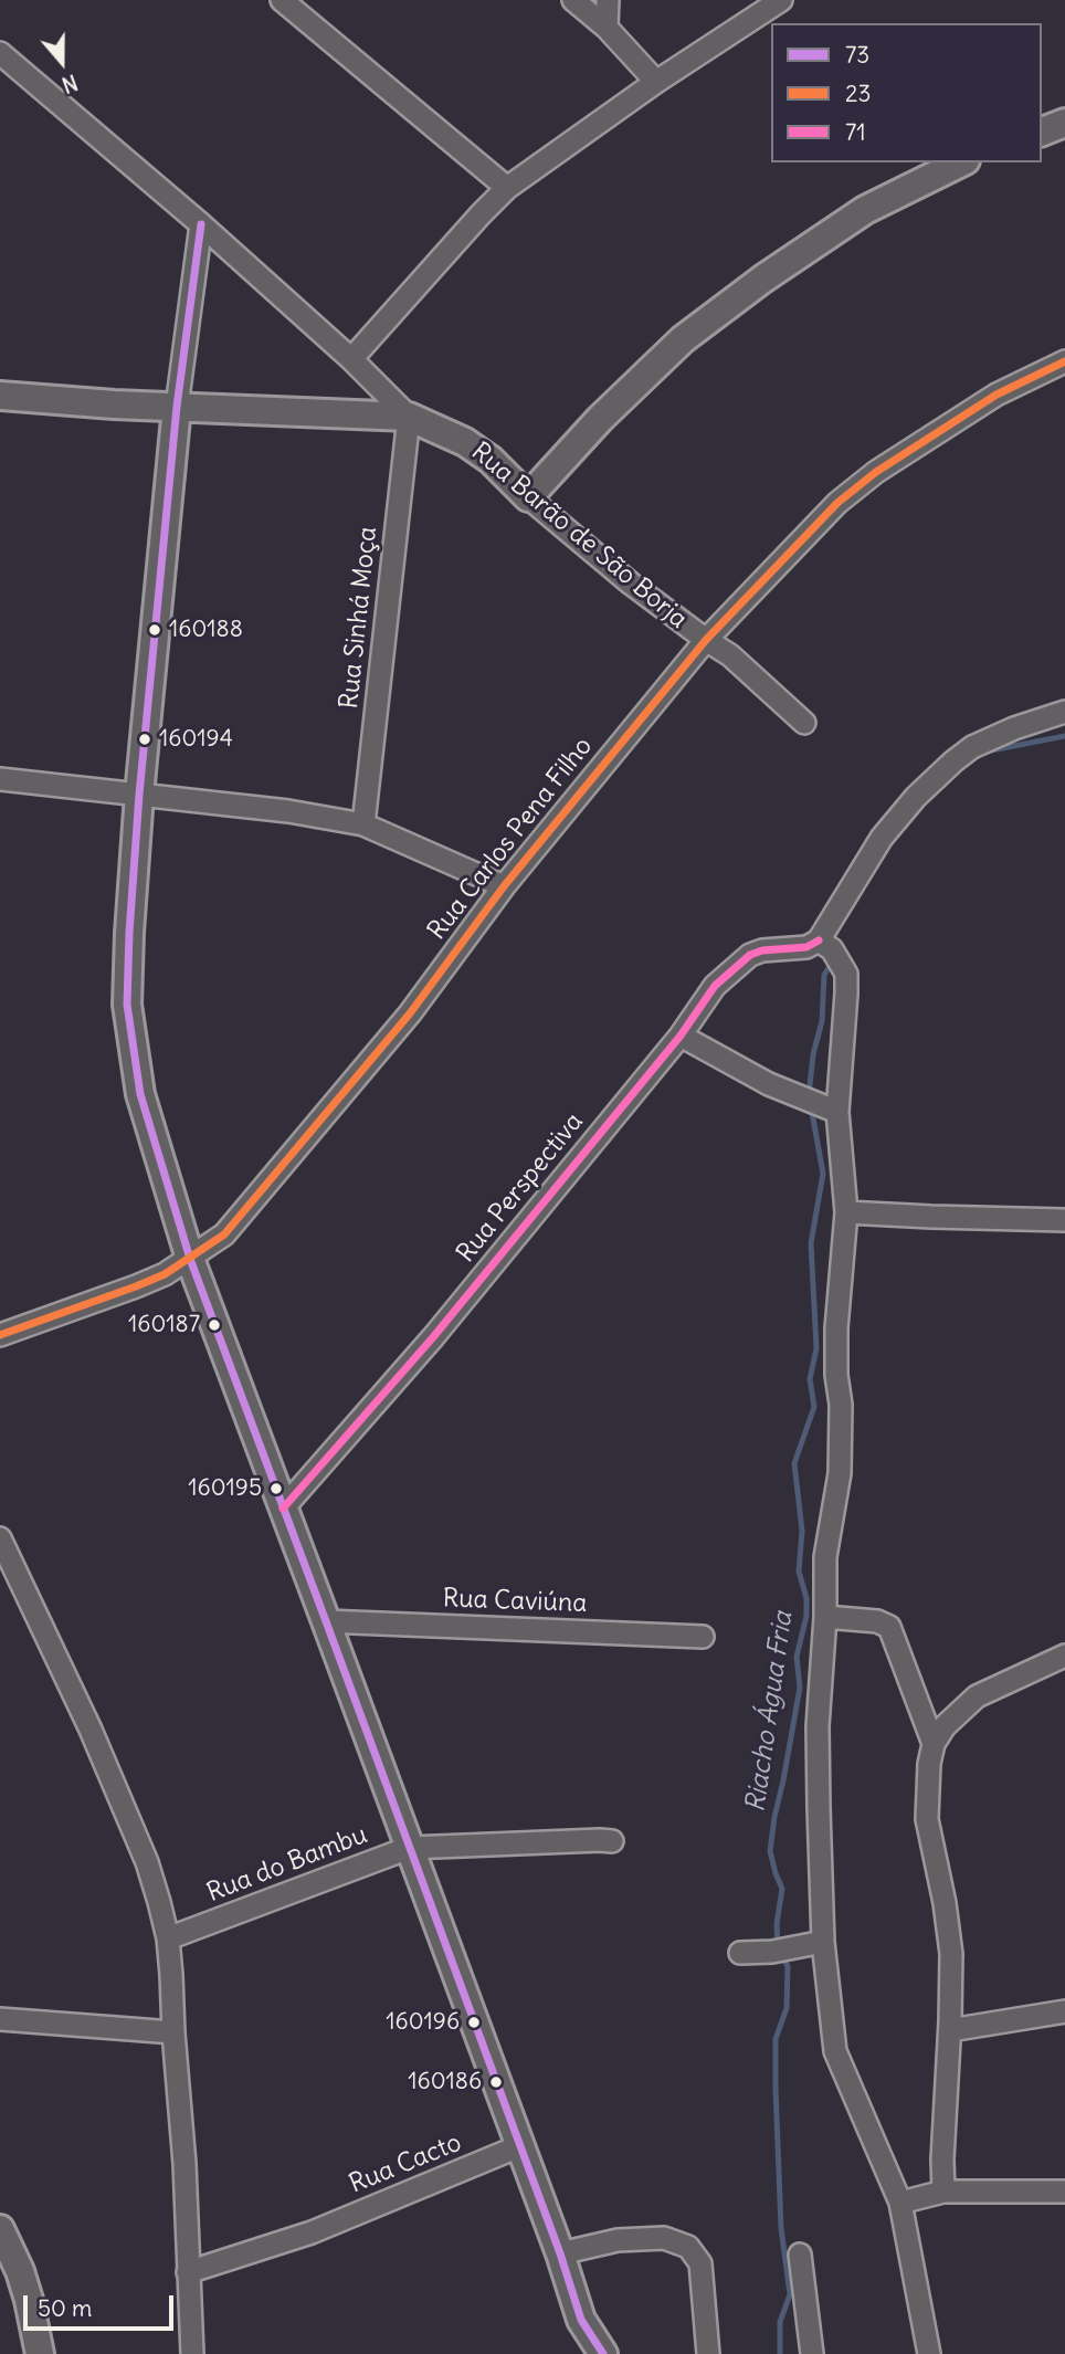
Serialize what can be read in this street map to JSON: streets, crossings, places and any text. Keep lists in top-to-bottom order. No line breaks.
{"streets":{"street":["Rua Barão de São Borja","Rua Sinhá Moça","Rua Carlos Pena Filho","Rua Perspectiva","Rua Caviúna","Rua do Bambu","Rua Cacto"]},"crossings":[["Rua Barão de São Borja","Rua Sinhá Moça"],["Rua Barão de São Borja","Rua Carlos Pena Filho"]],"water":["Riacho Água Fria"],"places":["160188","160194","160187","160195","160196","160186"],"lines":["transit line 73","transit line 23","transit line 71"],"legend":["73","23","71"],"scale_bar":"50 m","north":"bottom"}
